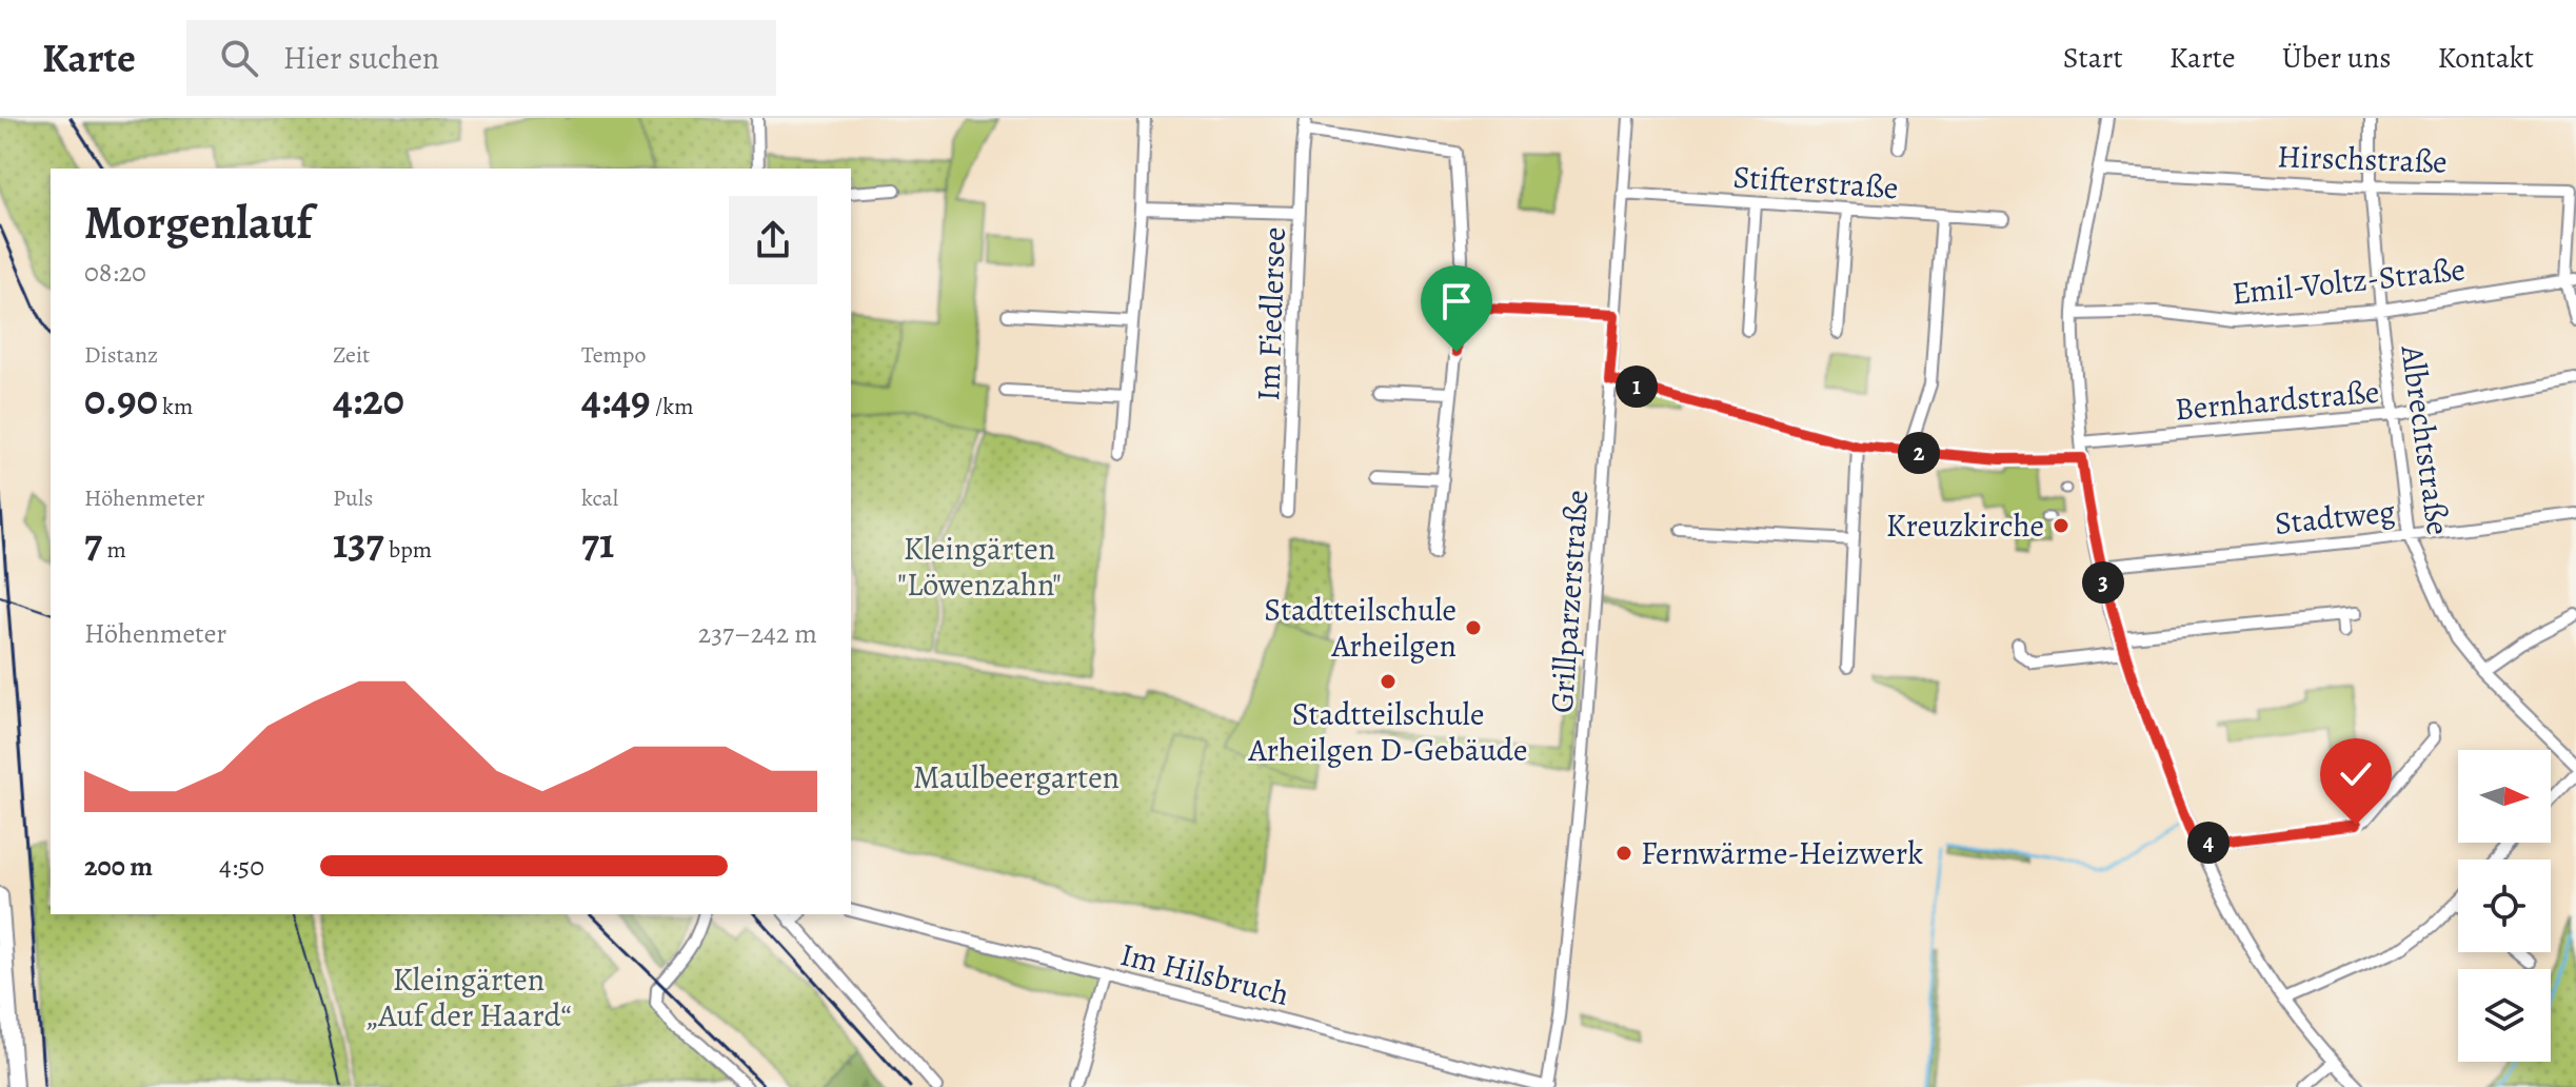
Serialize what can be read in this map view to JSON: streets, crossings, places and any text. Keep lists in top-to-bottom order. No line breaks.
{"streets":{"street":["Hirschstraße","Stifterstraße","Emil-Voltz-Straße","Im Fiedlersee","Bernhardstraße","Albrechtstraße","Stadtweg","Grillparzerstraße","Im Hilsbruch"]},"crossings":[["Hirschstraße","Albrechtstraße"],["Stifterstraße","Grillparzerstraße"],["Emil-Voltz-Straße","Albrechtstraße"],["Bernhardstraße","Albrechtstraße"],["Albrechtstraße","Stadtweg"],["Grillparzerstraße","Im Hilsbruch"]],"parks":["Kleingärten \"Löwenzahn\"","Maulbeergarten","Kleingärten „Auf der Haard“"],"places":["Kreuzkirche","Stadtteilschule Arheilgen","Stadtteilschule Arheilgen D-Gebäude","Fernwärme-Heizwerk"],"north":"right","page":{"header":"Karte","search":"Hier suchen","nav":["Start","Karte","Über uns","Kontakt"],"heading":["Morgenlauf","08:20"],"stats":[["Distanz","0.90 km"],["Zeit","4:20"],["Tempo","4:49 /km"],["Höhenmeter","7 m"],["Puls","137 bpm"],["kcal","71"]],"pins":["1","2","3","4"],"chart":["Höhenmeter","237–242 m"],"list":[{"name":"200 m","note":"4:50"}]}}
